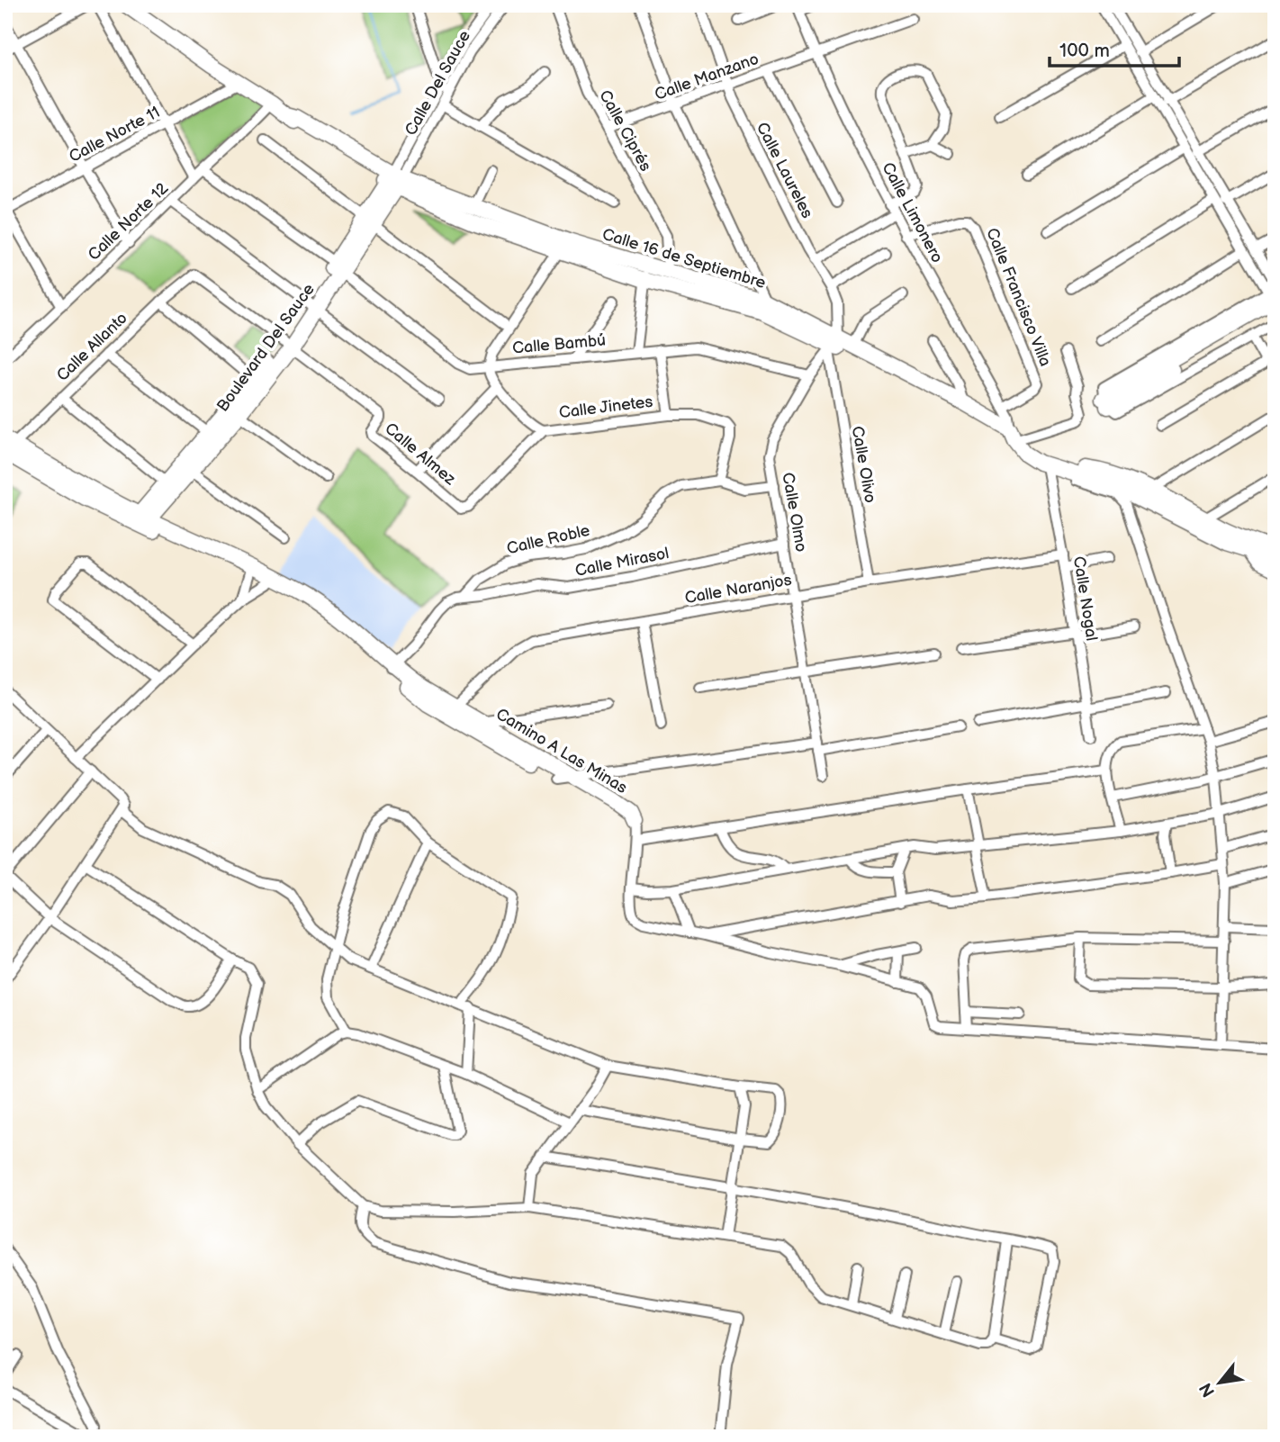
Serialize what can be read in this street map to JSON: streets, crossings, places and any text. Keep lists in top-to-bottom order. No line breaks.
{"streets":{"main road":["Calle 16 de Septiembre","Boulevard Del Sauce","Camino A Las Minas"],"street":["Calle Manzano","Calle Del Sauce","Calle Ciprés","Calle Norte 11","Calle Laureles","Calle Limonero","Calle Norte 12","Calle Francisco Villa","Calle Bambú","Calle Allanto","Calle Jinetes","Calle Almez","Calle Olivo","Calle Olmo","Calle Roble","Calle Mirasol","Calle Naranjos","Calle Nogal"]},"crossings":[["Calle Manzano","Calle Ciprés"],["Calle Manzano","Calle Laureles"],["Calle Manzano","Calle Limonero"],["Calle Del Sauce","Calle 16 de Septiembre"],["Calle Del Sauce","Boulevard Del Sauce"],["Calle Ciprés","Calle 16 de Septiembre"],["Calle Laureles","Calle 16 de Septiembre"],["Calle Laureles","Calle Olivo"],["Calle Laureles","Calle Olmo"],["Calle Limonero","Calle 16 de Septiembre"],["Calle Limonero","Calle Francisco Villa"],["Calle Norte 12","Calle Bambú"],["Calle 16 de Septiembre","Boulevard Del Sauce"],["Calle 16 de Septiembre","Calle Olivo"],["Calle 16 de Septiembre","Calle Olmo"],["Calle 16 de Septiembre","Calle Nogal"],["Calle Bambú","Boulevard Del Sauce"],["Calle Bambú","Calle Jinetes"],["Calle Bambú","Calle Olmo"],["Calle Allanto","Calle Almez"],["Boulevard Del Sauce","Calle Almez"],["Boulevard Del Sauce","Camino A Las Minas"],["Calle Jinetes","Calle Almez"],["Calle Jinetes","Calle Roble"],["Calle Olivo","Calle Olmo"],["Calle Olivo","Calle Naranjos"],["Calle Olmo","Calle Roble"],["Calle Olmo","Calle Mirasol"],["Calle Olmo","Calle Naranjos"],["Calle Roble","Calle Mirasol"],["Calle Roble","Camino A Las Minas"],["Calle Naranjos","Calle Nogal"],["Calle Naranjos","Camino A Las Minas"]],"scale_bar":"100 m","north":"bottom left"}
